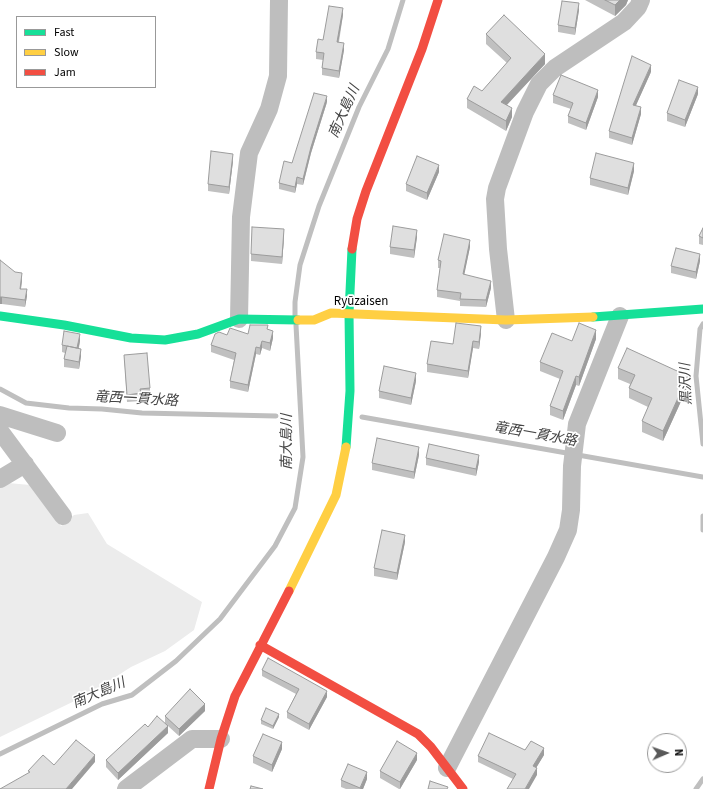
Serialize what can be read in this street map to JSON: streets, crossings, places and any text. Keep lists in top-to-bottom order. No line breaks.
{"streets":{"street":["Ryūzaisen"]},"water":["南大島川","黒沢川","竜西一貫水路"],"legend":["Fast","Slow","Jam"],"north":"right"}
